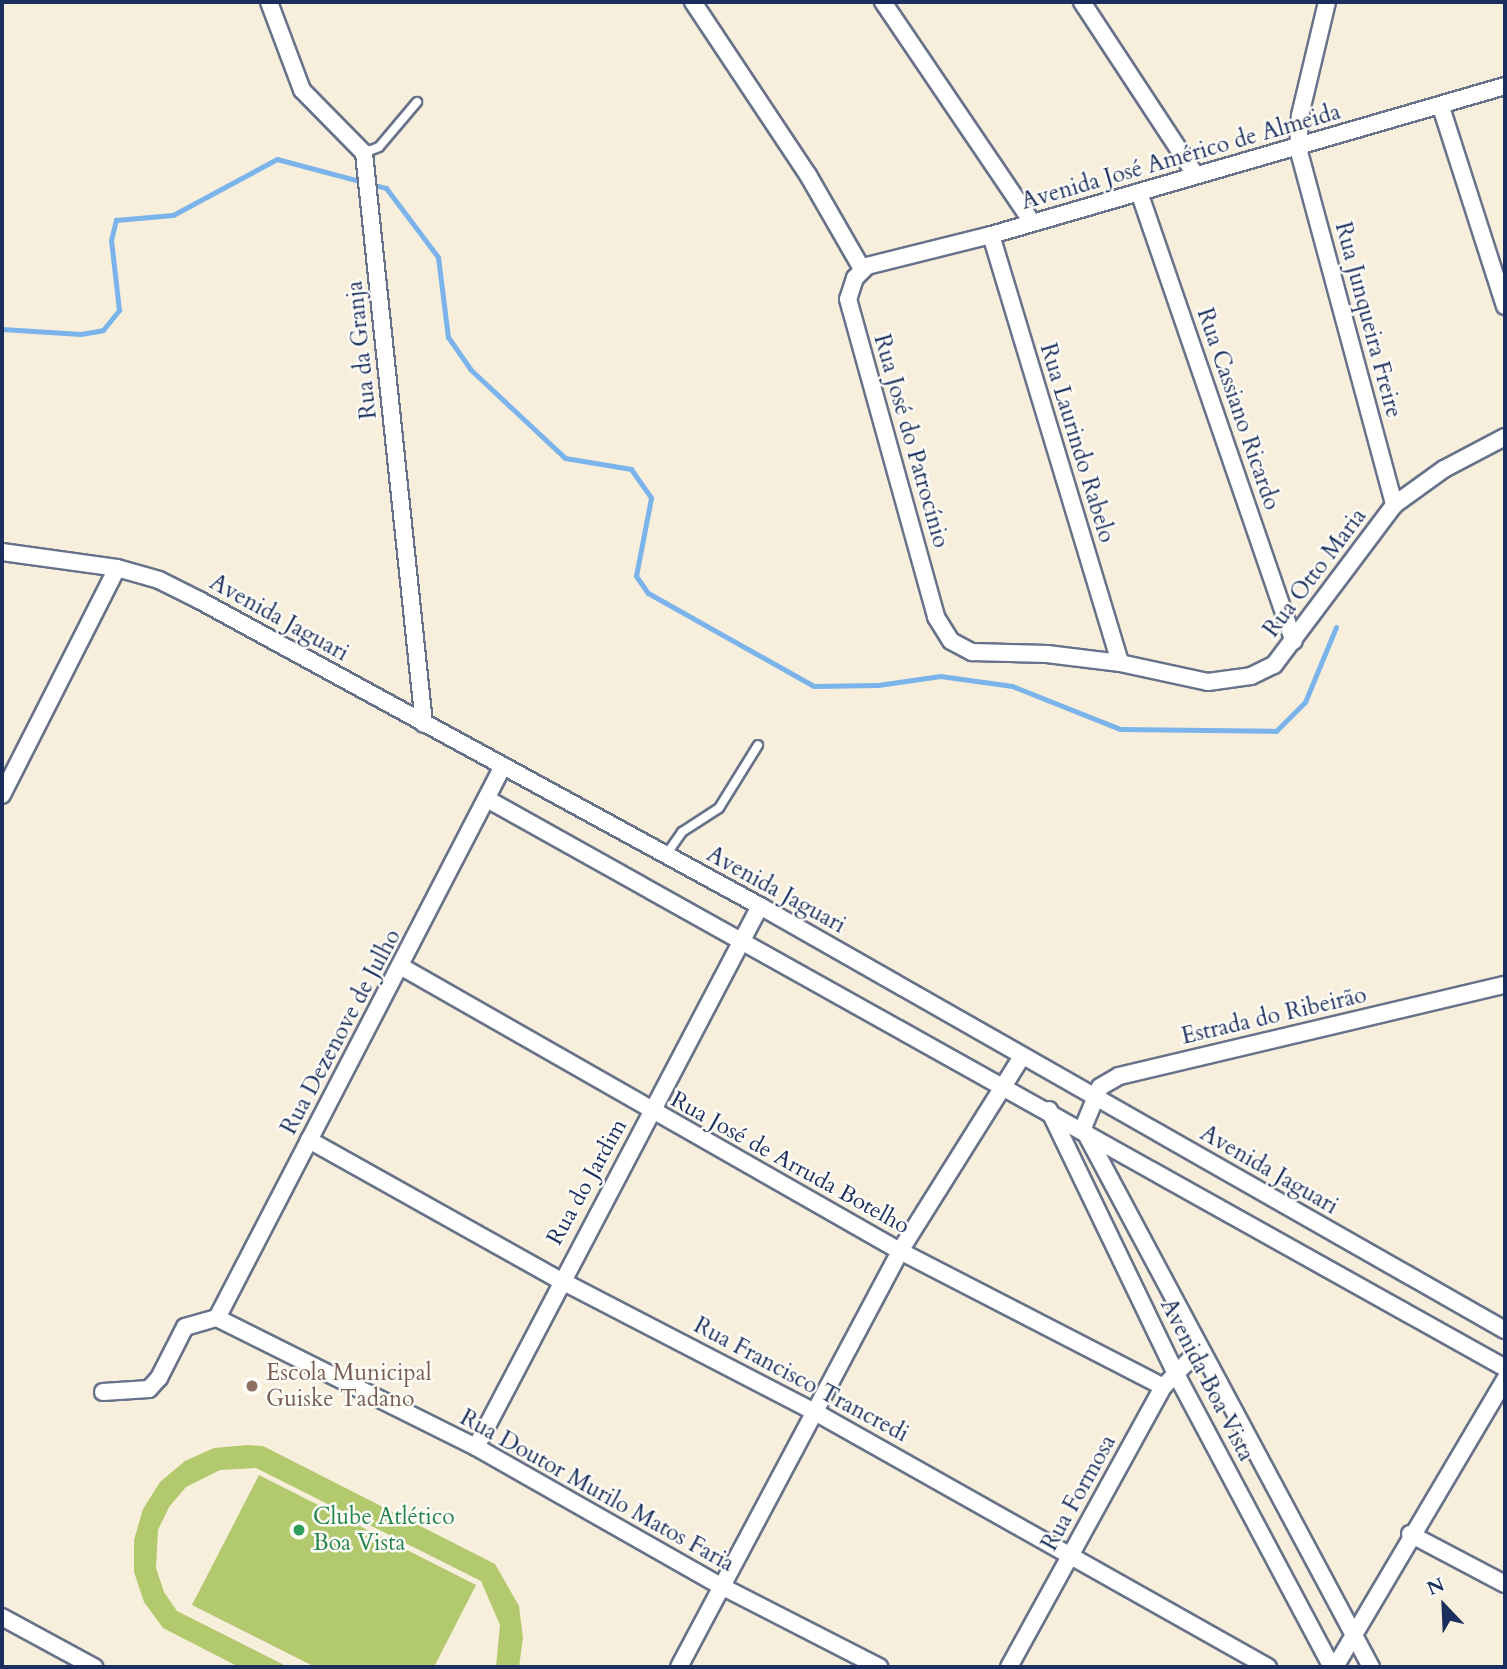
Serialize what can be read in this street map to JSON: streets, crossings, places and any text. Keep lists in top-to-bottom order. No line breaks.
{"streets":{"street":["Avenida José Américo de Almeida","Rua Junqueira Freire","Rua da Granja","Rua Cassiano Ricardo","Rua José do Patrocínio","Rua Laurindo Rabelo","Rua Otto Maria","Avenida Jaguari","Estrada do Ribeirão","Rua Dezenove de Julho","Rua José de Arruda Botelho","Rua do Jardim","Rua Francisco Trancredi","Avenida Boa Vista","Rua Doutor Murilo Matos Faria","Rua Formosa"]},"crossings":[["Avenida José Américo de Almeida","Rua Junqueira Freire"],["Avenida José Américo de Almeida","Rua Cassiano Ricardo"],["Avenida José Américo de Almeida","Rua José do Patrocínio"],["Avenida José Américo de Almeida","Rua Laurindo Rabelo"],["Rua Junqueira Freire","Rua Otto Maria"],["Rua da Granja","Avenida Jaguari"],["Rua Cassiano Ricardo","Rua Otto Maria"],["Rua José do Patrocínio","Rua Otto Maria"],["Rua Laurindo Rabelo","Rua Otto Maria"],["Avenida Jaguari","Estrada do Ribeirão"],["Avenida Jaguari","Rua Dezenove de Julho"],["Avenida Jaguari","Rua do Jardim"],["Estrada do Ribeirão","Avenida Boa Vista"],["Rua Dezenove de Julho","Rua José de Arruda Botelho"],["Rua Dezenove de Julho","Rua Francisco Trancredi"],["Rua Dezenove de Julho","Rua Doutor Murilo Matos Faria"],["Rua José de Arruda Botelho","Rua do Jardim"],["Rua José de Arruda Botelho","Rua Formosa"],["Rua do Jardim","Rua Francisco Trancredi"],["Rua do Jardim","Rua Doutor Murilo Matos Faria"],["Rua Francisco Trancredi","Rua Formosa"],["Avenida Boa Vista","Rua Formosa"]],"places":["Escola Municipal Guiske Tadano","Clube Atlético Boa Vista"],"north":"top left"}
